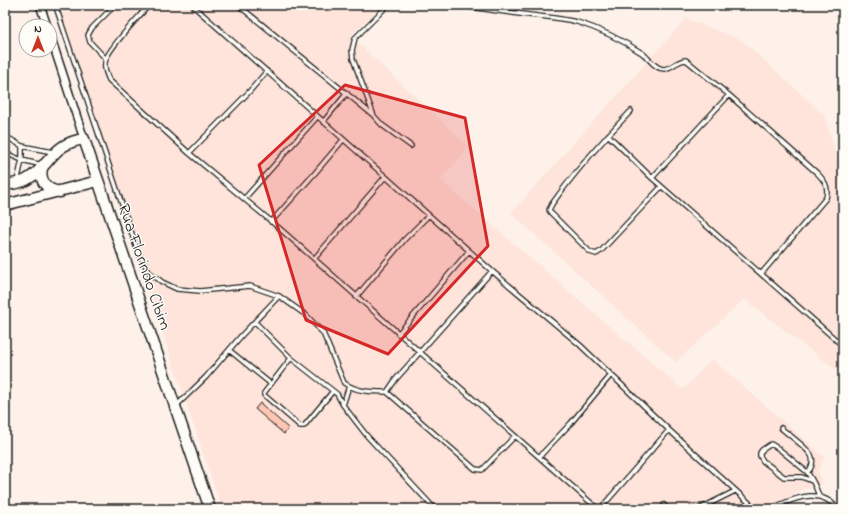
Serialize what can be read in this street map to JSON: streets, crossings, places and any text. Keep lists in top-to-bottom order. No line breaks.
{"streets":{"street":["Rua Florindo Cibim"]},"north":"top"}
